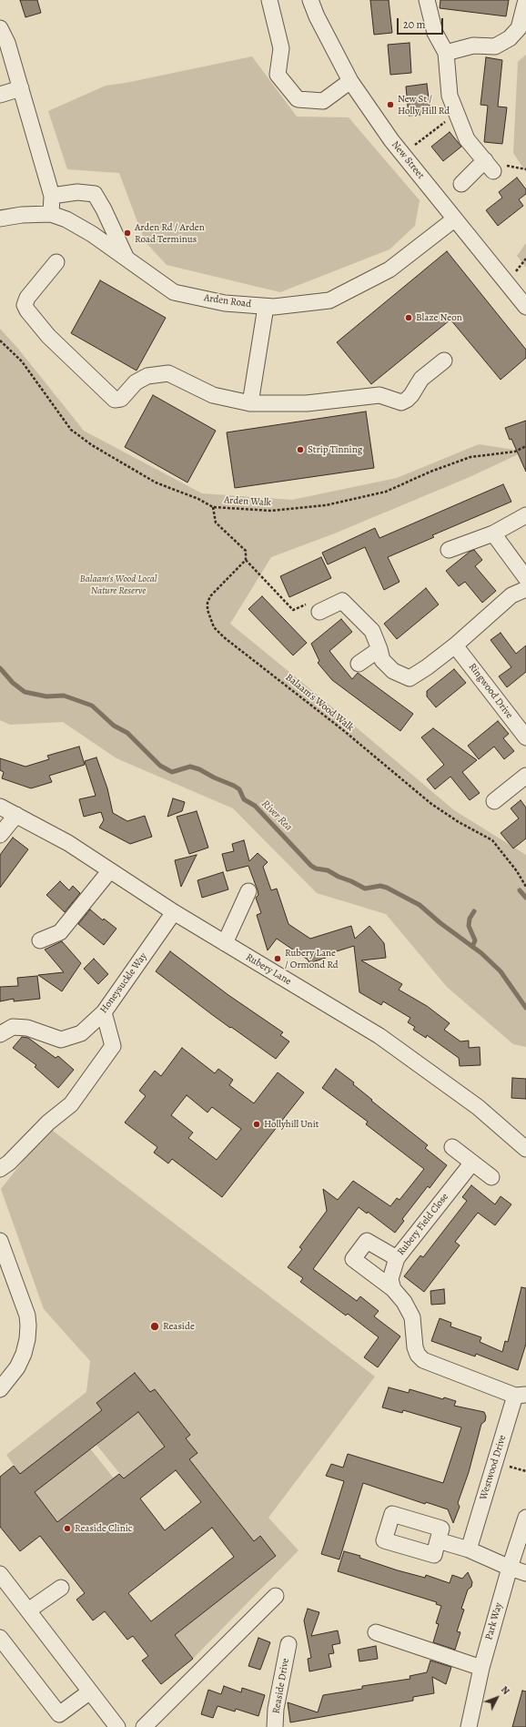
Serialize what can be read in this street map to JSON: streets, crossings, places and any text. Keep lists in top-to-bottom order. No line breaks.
{"streets":{"street":["New Street","Arden Road","Ringwood Drive","Rubery Lane","Honeysuckle Way","Rubery Field Close","Westwood Drive","Park Way","Reaside Drive"],"path":["Arden Walk","Balaam's Wood Walk"]},"crossings":[["New Street","Arden Road"],["Rubery Lane","Honeysuckle Way"]],"water":["River Rea"],"parks":["Balaam's Wood Local Nature Reserve"],"places":["New St / Holly Hill Rd","Arden Rd / Arden Road Terminus","Blaze Neon","Strip Tinning","Rubery Lane / Ormond Rd","Hollyhill Unit","Reaside","Reaside Clinic"],"scale_bar":"20 m","north":"top right"}
